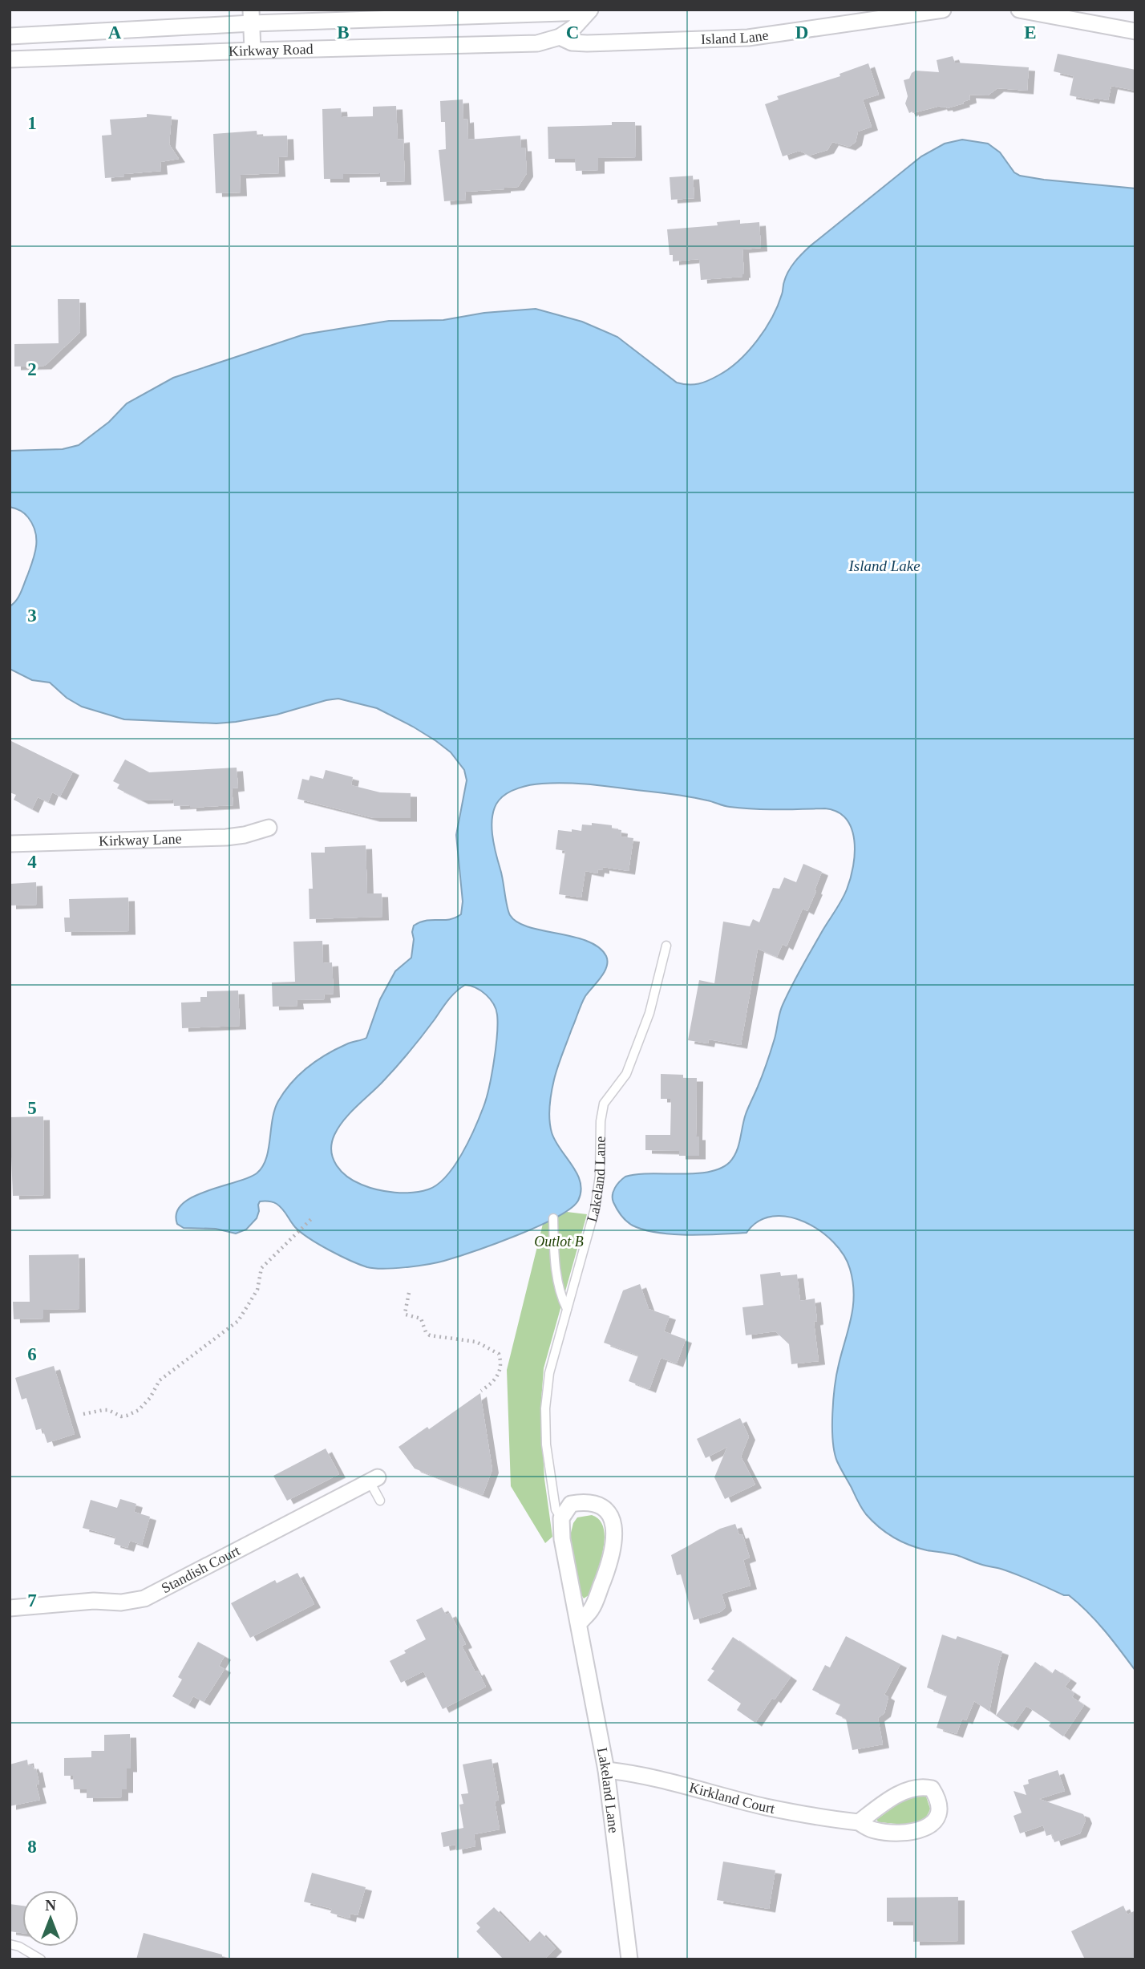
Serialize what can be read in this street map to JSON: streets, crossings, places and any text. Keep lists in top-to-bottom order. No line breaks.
{"streets":{"street":["Island Lane","Kirkway Road","Kirkway Lane","Lakeland Lane","Standish Court","Kirkland Court"]},"crossings":[["Island Lane","Kirkway Road"],["Lakeland Lane","Kirkland Court"]],"water":["Island Lake"],"parks":["Outlot B"],"north":"top","grid":{"columns":["A","B","C","D","E"],"rows":["1","2","3","4","5","6","7","8"]}}
